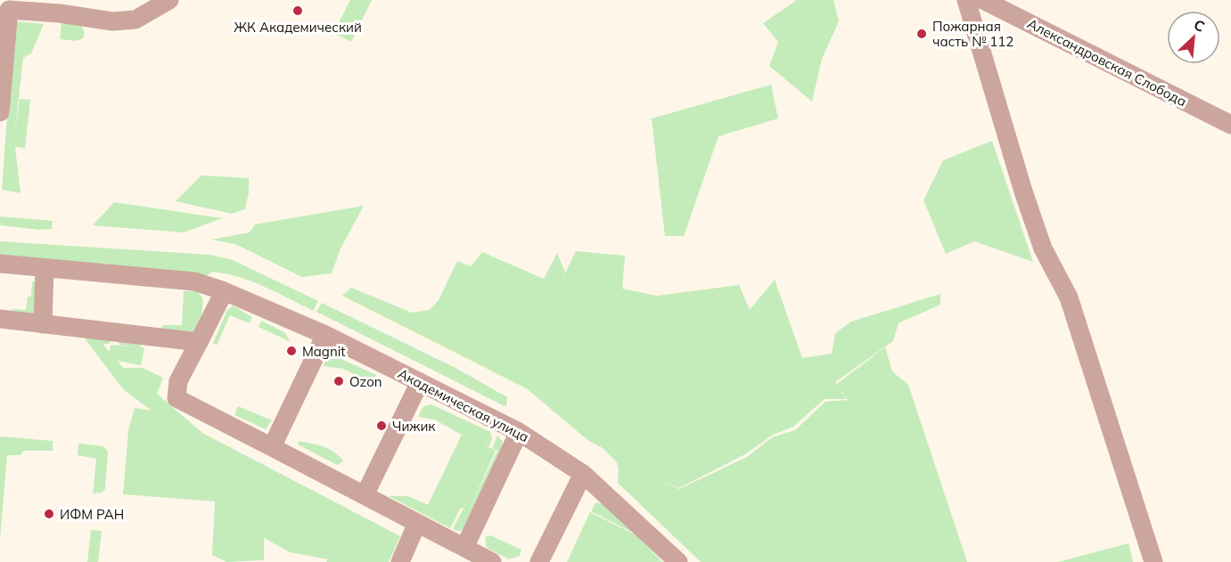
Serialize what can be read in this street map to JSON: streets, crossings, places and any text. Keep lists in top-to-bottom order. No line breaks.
{"streets":{"street":["Александровская Слобода","Академическая улица"]},"places":["ЖК Академический","Пожарная часть № 112","Magnit","Ozon","Чижик","ИФМ РАН"],"north":"top right"}
